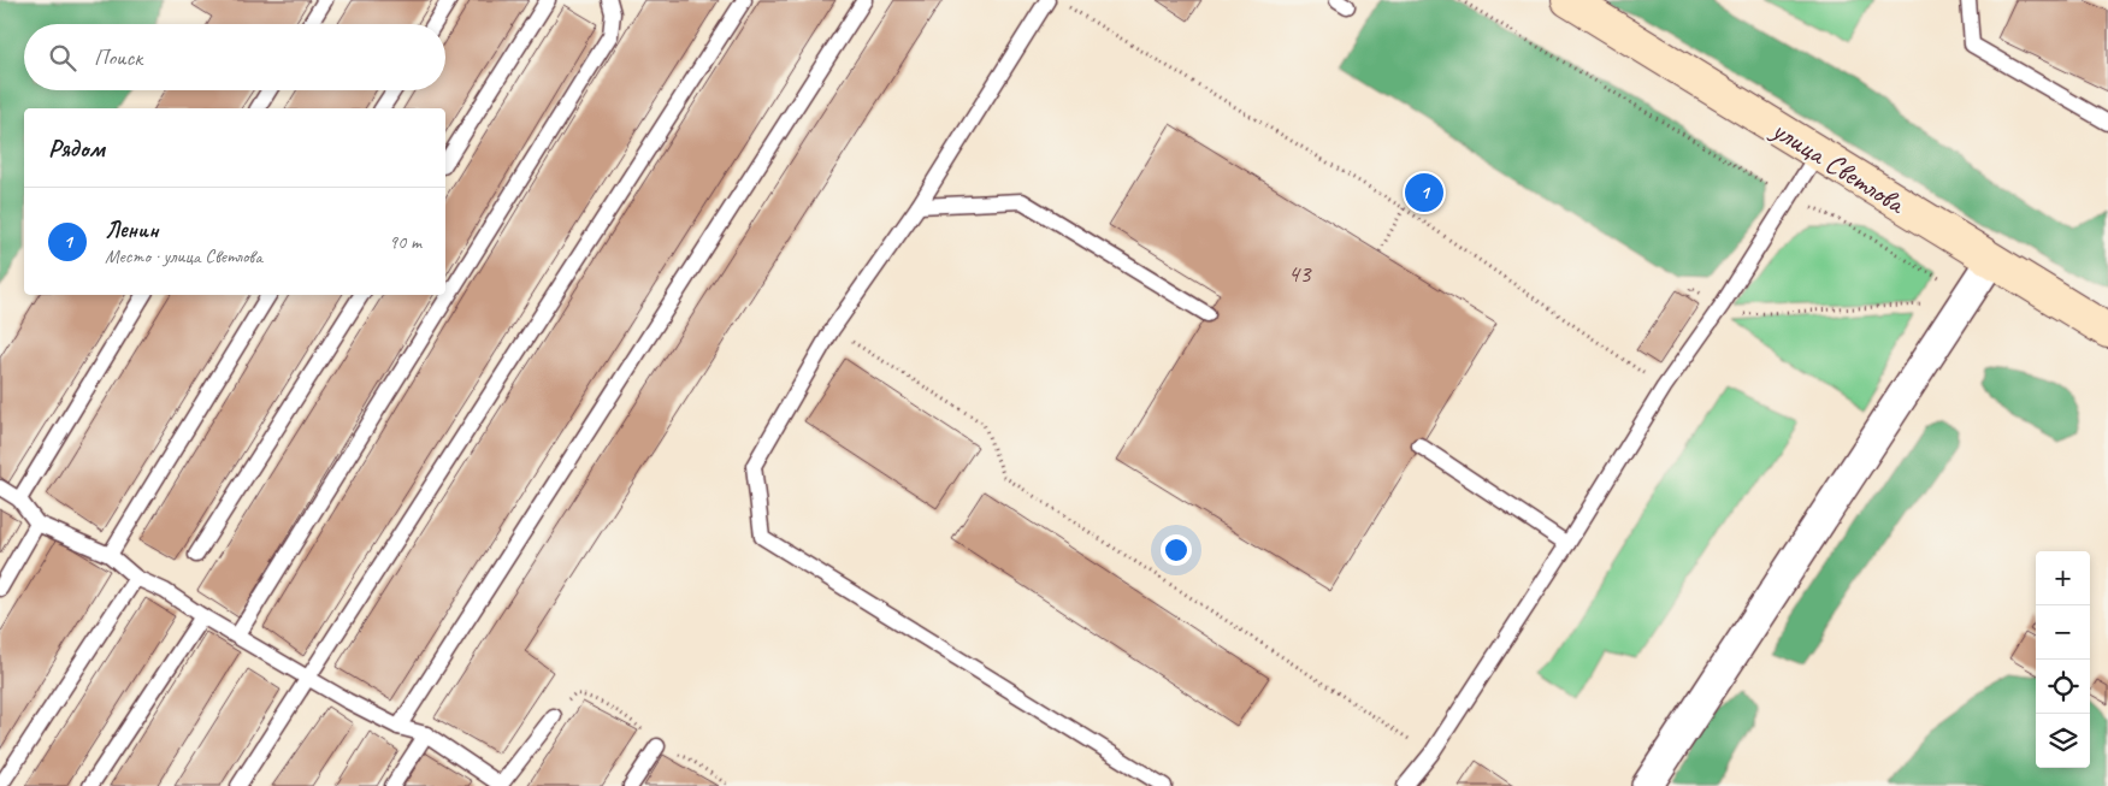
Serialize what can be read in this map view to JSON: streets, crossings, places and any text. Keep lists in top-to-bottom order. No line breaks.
{"streets":{"street":["улица Светлова"]},"house_numbers":["43"],"page":{"search":"Поиск","heading":"Рядом","pins":"1","list":[{"mark":"1","name":"Ленин","note":"Место · улица Светлова","value":"90 m"}],"map_buttons":["+","−"]}}
